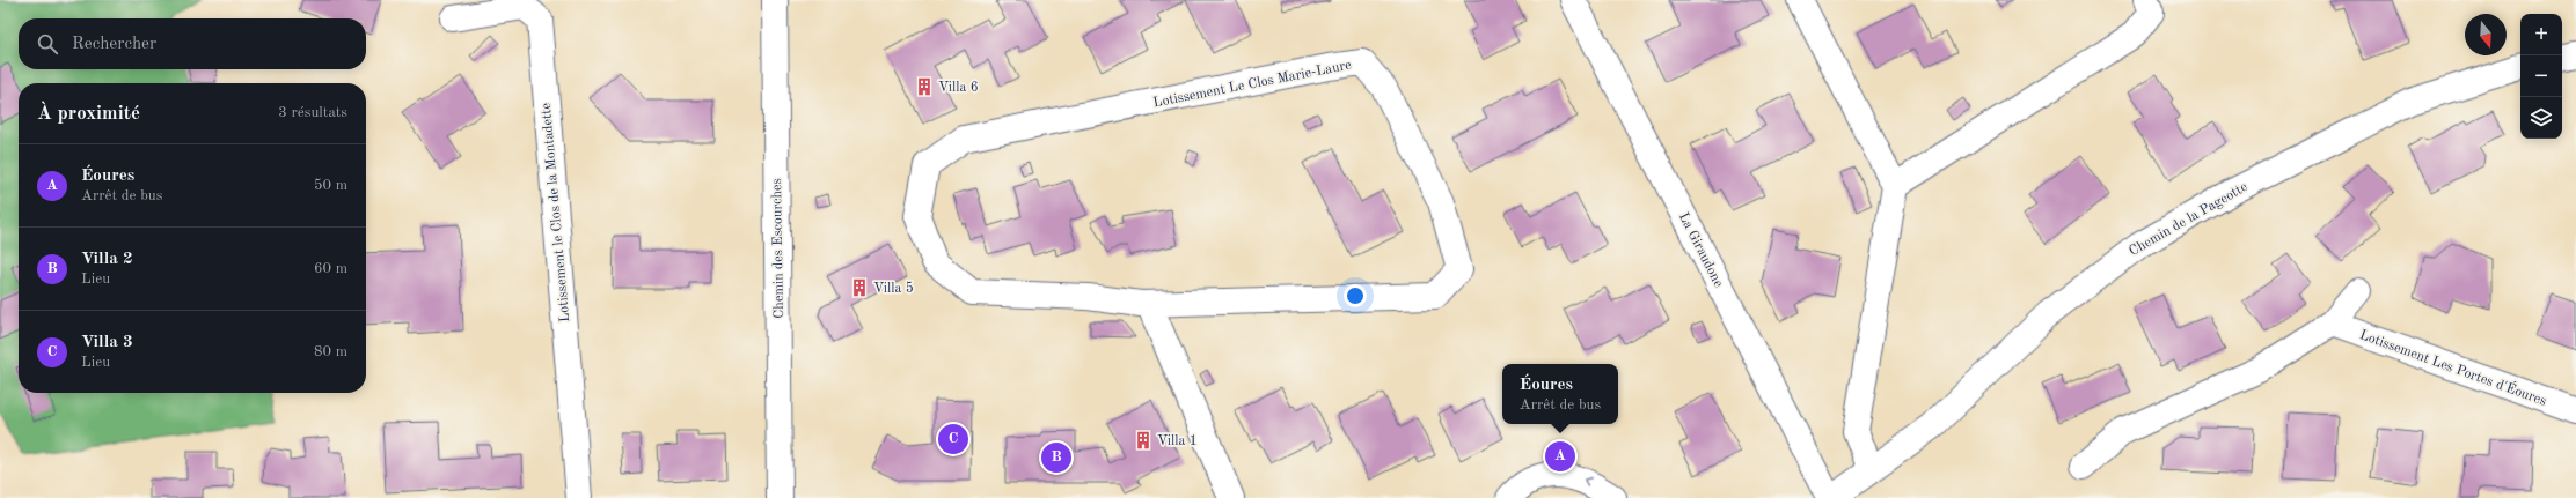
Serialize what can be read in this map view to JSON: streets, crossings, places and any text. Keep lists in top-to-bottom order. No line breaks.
{"streets":{"street":["Lotissement Le Clos Marie-Laure","Lotissement le Clos de la Montadette","Chemin de la Pageotte","Chemin des Escourches","La Giraudone","Lotissement Les Portes d'Éoures"]},"places":{"building":["Villa 6","Villa 5","Villa 1"]},"north":"bottom","page":{"map_buttons":["+","−"],"search":"Rechercher","heading":["À proximité","3 résultats"],"list":[{"mark":"A","name":"Éoures","note":"Arrêt de bus","value":"50 m"},{"mark":"B","name":"Villa 2","note":"Lieu","value":"60 m"},{"mark":"C","name":"Villa 3","note":"Lieu","value":"80 m"}],"popup":["Éoures","Arrêt de bus"],"pins":["C","A","B"]}}
